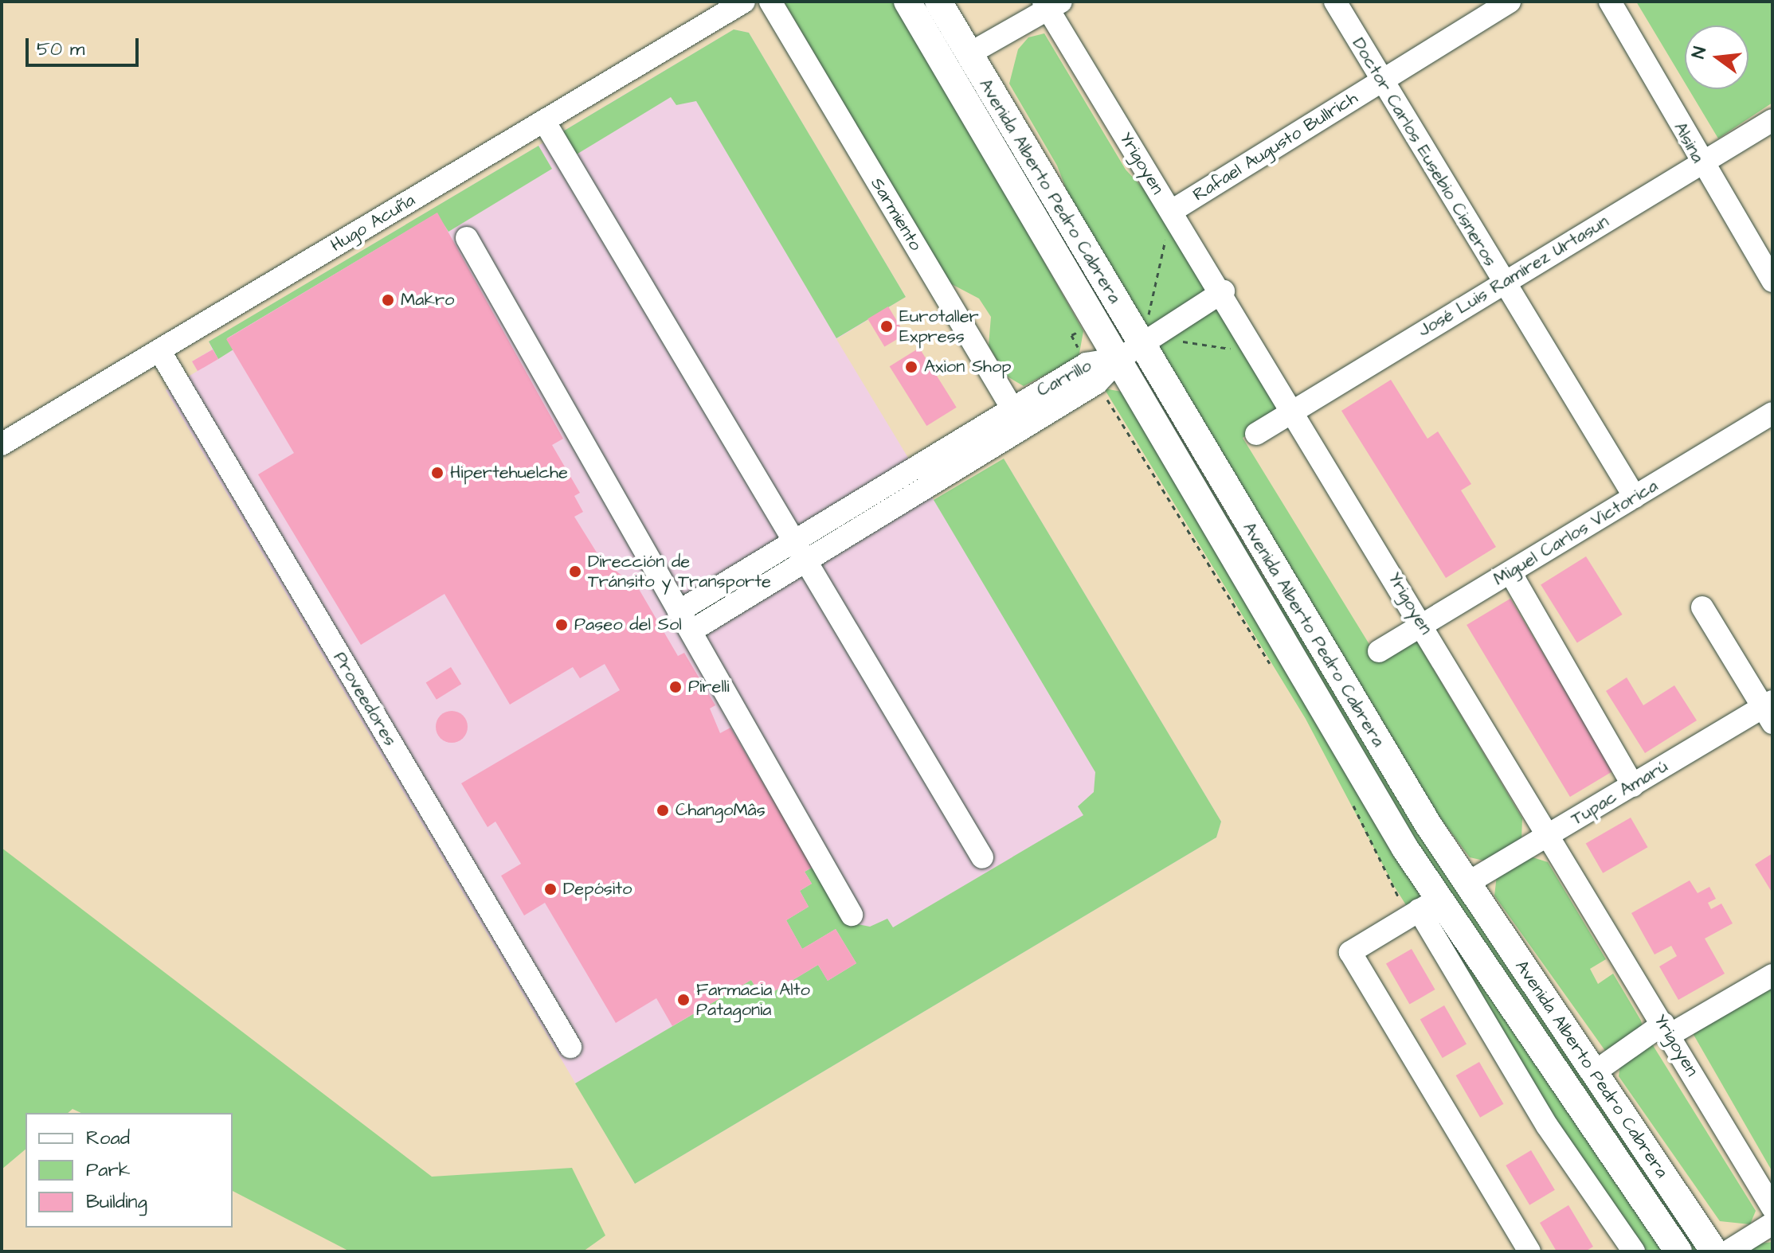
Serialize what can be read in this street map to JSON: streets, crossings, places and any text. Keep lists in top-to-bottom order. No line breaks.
{"streets":{"main road":["Avenida Alberto Pedro Cabrera"],"street":["Alsina","Rafael Augusto Bullrich","Doctor Carlos Eusebio Cisneros","Yrigoyen","Sarmiento","Hugo Acuña","José Luis Ramírez Urtasun","Carrillo","Miguel Carlos Victorica","Proveedores","Tupac Amarú"]},"crossings":[["Alsina","José Luis Ramírez Urtasun"],["Rafael Augusto Bullrich","Doctor Carlos Eusebio Cisneros"],["Rafael Augusto Bullrich","Yrigoyen"],["Doctor Carlos Eusebio Cisneros","José Luis Ramírez Urtasun"],["Doctor Carlos Eusebio Cisneros","Miguel Carlos Victorica"],["Yrigoyen","José Luis Ramírez Urtasun"],["Yrigoyen","Carrillo"],["Yrigoyen","Miguel Carlos Victorica"],["Yrigoyen","Tupac Amarú"],["Avenida Alberto Pedro Cabrera","Carrillo"],["Avenida Alberto Pedro Cabrera","Tupac Amarú"],["Sarmiento","Carrillo"],["Hugo Acuña","Proveedores"]],"places":["Makro","Eurotaller Express","Axion Shop","Hipertehuelche","Dirección de Tránsito y Transporte","Paseo del Sol","Pirelli","ChangoMâs","Depósito","Farmacia Alto Patagonia"],"legend":["Road","Park","Building"],"scale_bar":"50 m","north":"left"}
